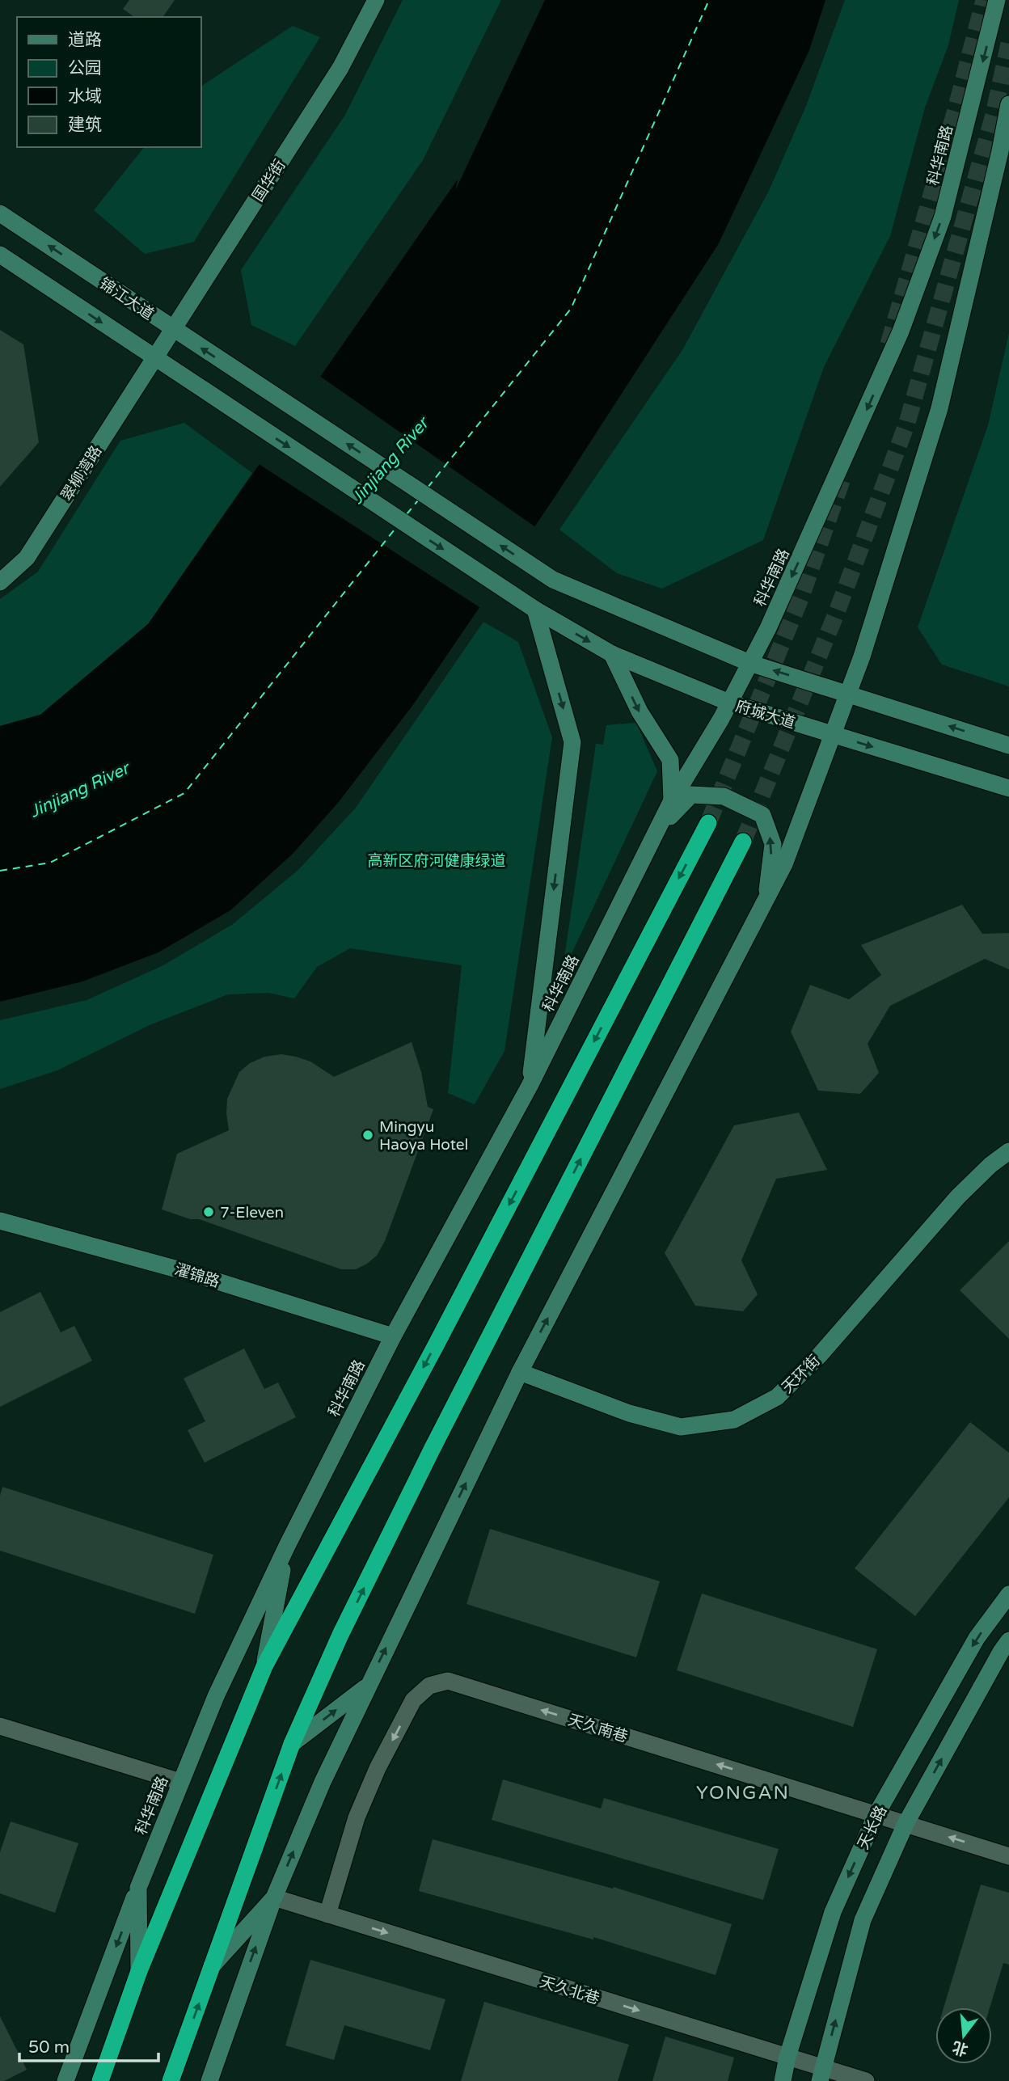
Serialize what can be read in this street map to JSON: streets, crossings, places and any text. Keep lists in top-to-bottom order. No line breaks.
{"streets":{"highway":["科华南路"],"main road":["国华街","锦江大道","翠柳湾路","府城大道","濯锦路","天环街","天长路"],"street":["天久南巷","天久北巷"]},"crossings":[["科华南路","锦江大道"],["科华南路","府城大道"],["科华南路","濯锦路"],["国华街","锦江大道"],["国华街","翠柳湾路"],["国华街","府城大道"],["翠柳湾路","府城大道"],["天久南巷","天长路"],["天久南巷","天久北巷"],["天长路","天久北巷"]],"one_way":["锦江大道","府城大道","天久北巷"],"districts":["YONGAN"],"water":["Jinjiang River"],"parks":["高新区府河健康绿道"],"places":["Mingyu Haoya Hotel","7-Eleven"],"legend":["道路","公园","水域","建筑"],"scale_bar":"50 m","north":"bottom"}
